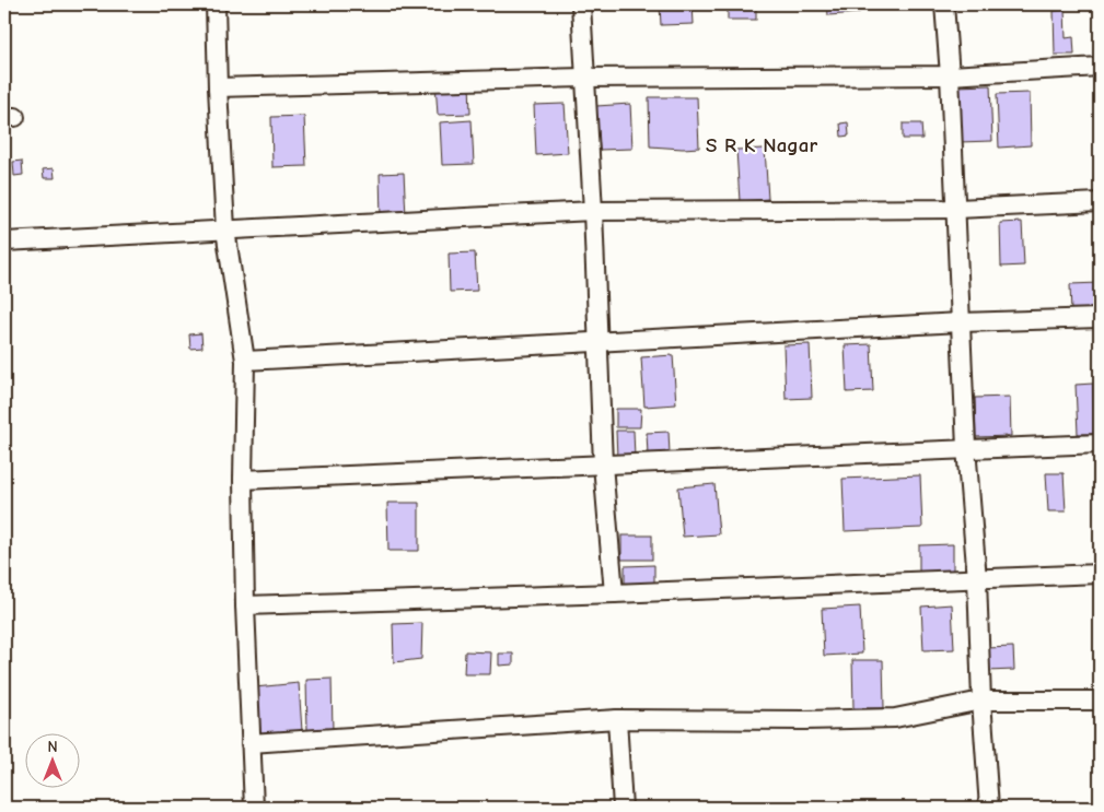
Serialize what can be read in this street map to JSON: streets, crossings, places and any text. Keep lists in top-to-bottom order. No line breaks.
{"districts":["S R K Nagar"],"north":"top"}
